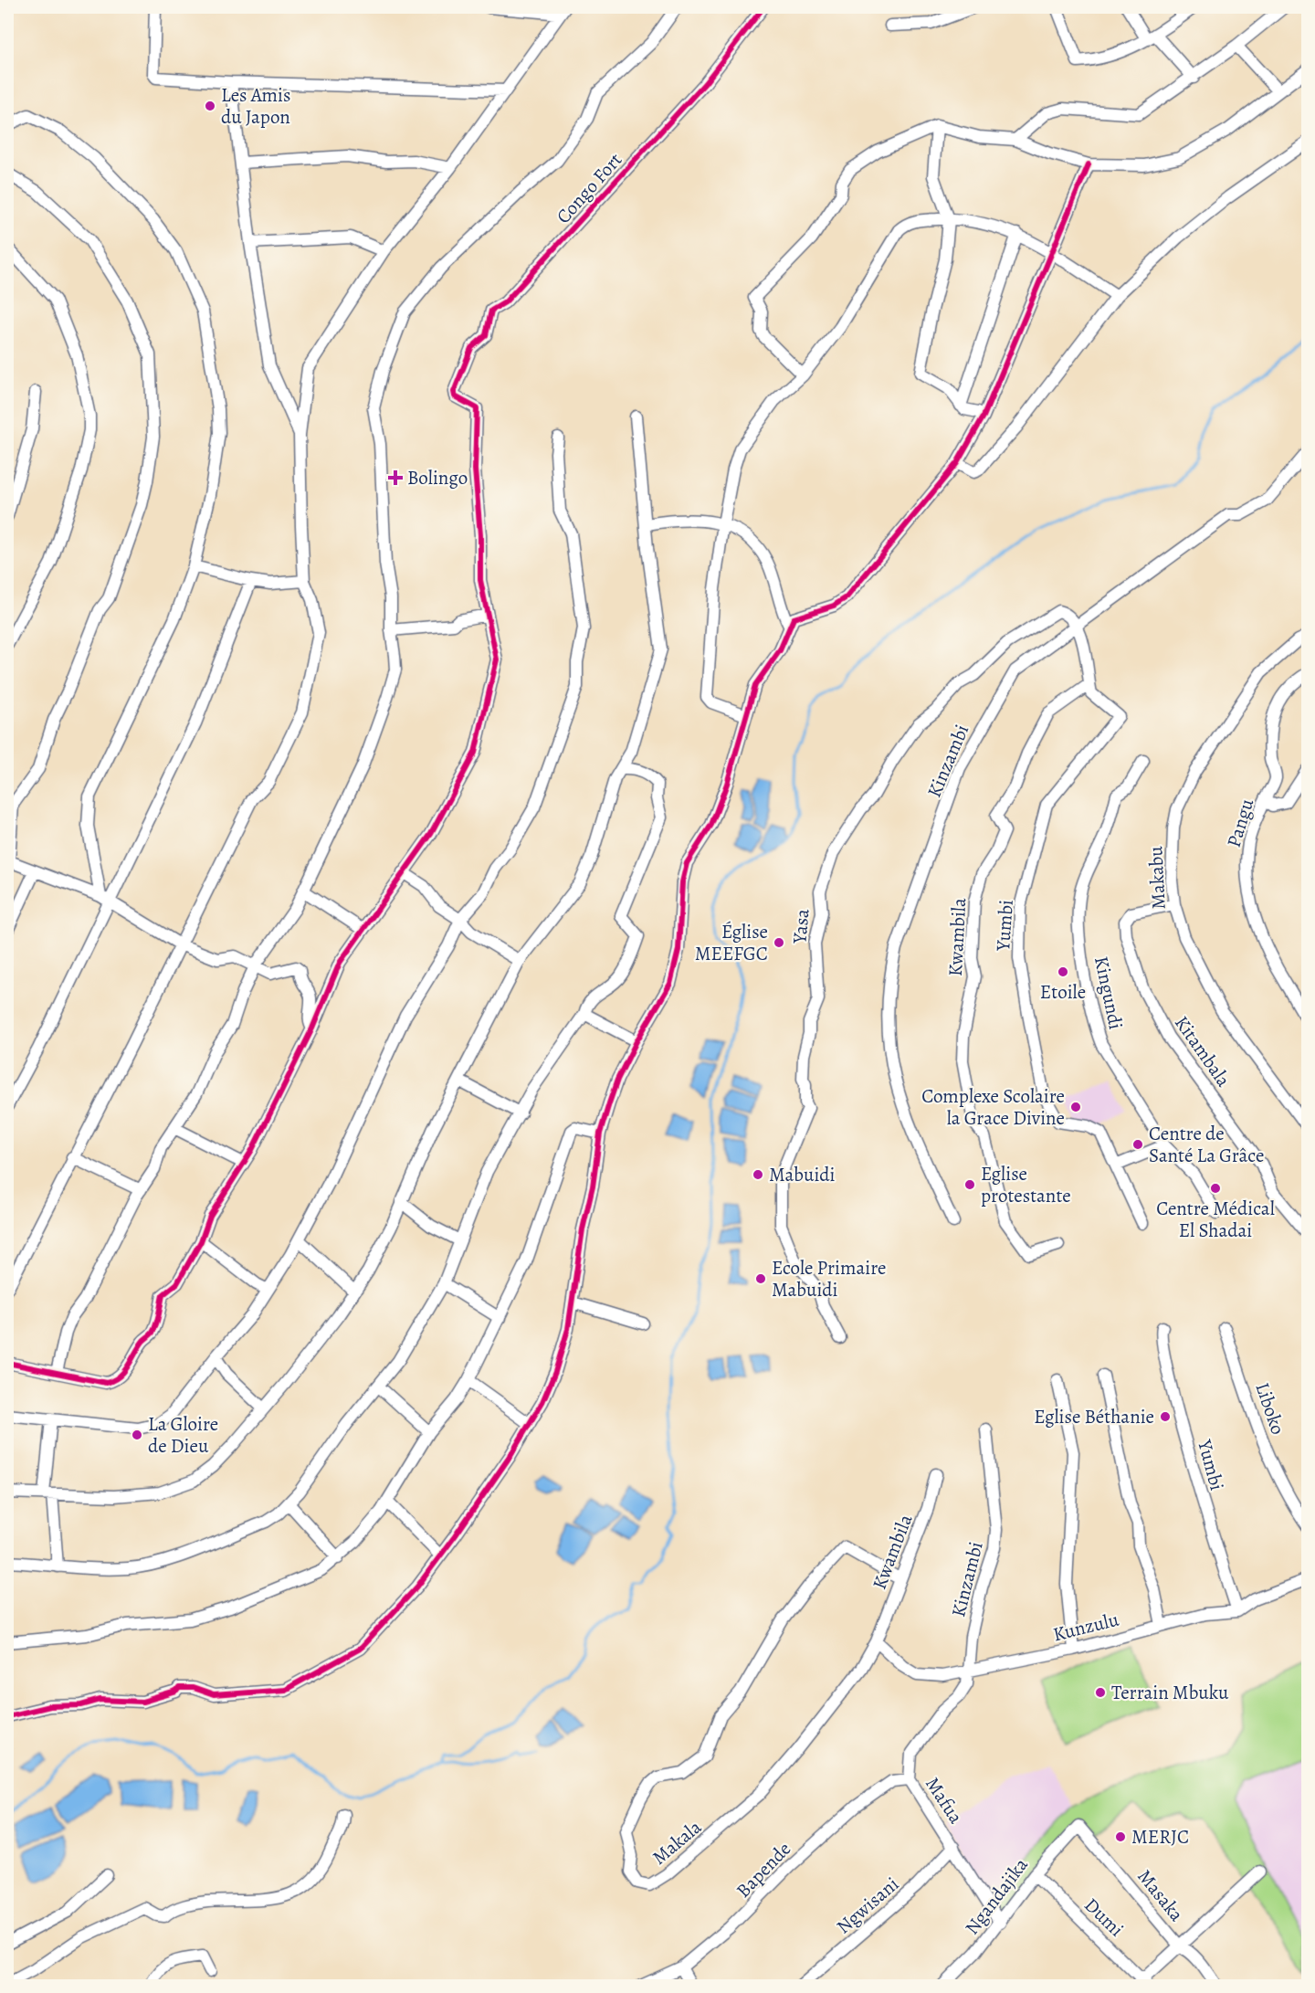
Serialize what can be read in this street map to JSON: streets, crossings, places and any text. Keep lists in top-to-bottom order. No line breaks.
{"streets":{"street":["Congo Fort","Kinzambi","Pangu","Makabu","Yumbi","Yasa","Kwambila","Kingundi","Kitambala","Liboko","Kunzulu","Mafua","Makala","Bapende","Masaka","Ngandajika","Ngwisani","Dumi"]},"crossings":[["Kinzambi","Yasa"],["Kinzambi","Kunzulu"],["Kinzambi","Mafua"],["Makabu","Kitambala"],["Yumbi","Kwambila"],["Yumbi","Kunzulu"],["Kwambila","Kunzulu"],["Kwambila","Makala"],["Kunzulu","Mafua"],["Kunzulu","Makala"],["Mafua","Bapende"],["Mafua","Ngandajika"],["Mafua","Ngwisani"],["Masaka","Ngandajika"],["Ngandajika","Dumi"]],"places":{"other":["Les Amis du Japon","Église MEEFGC","Etoile","Complexe Scolaire la Grace Divine","Centre de Santé La Grâce","Mabuidi","Eglise protestante","Centre Médical El Shadai","Ecole Primaire Mabuidi","Eglise Béthanie","La Gloire de Dieu","Terrain Mbuku","MERJC"],"health":["Bolingo"]}}
